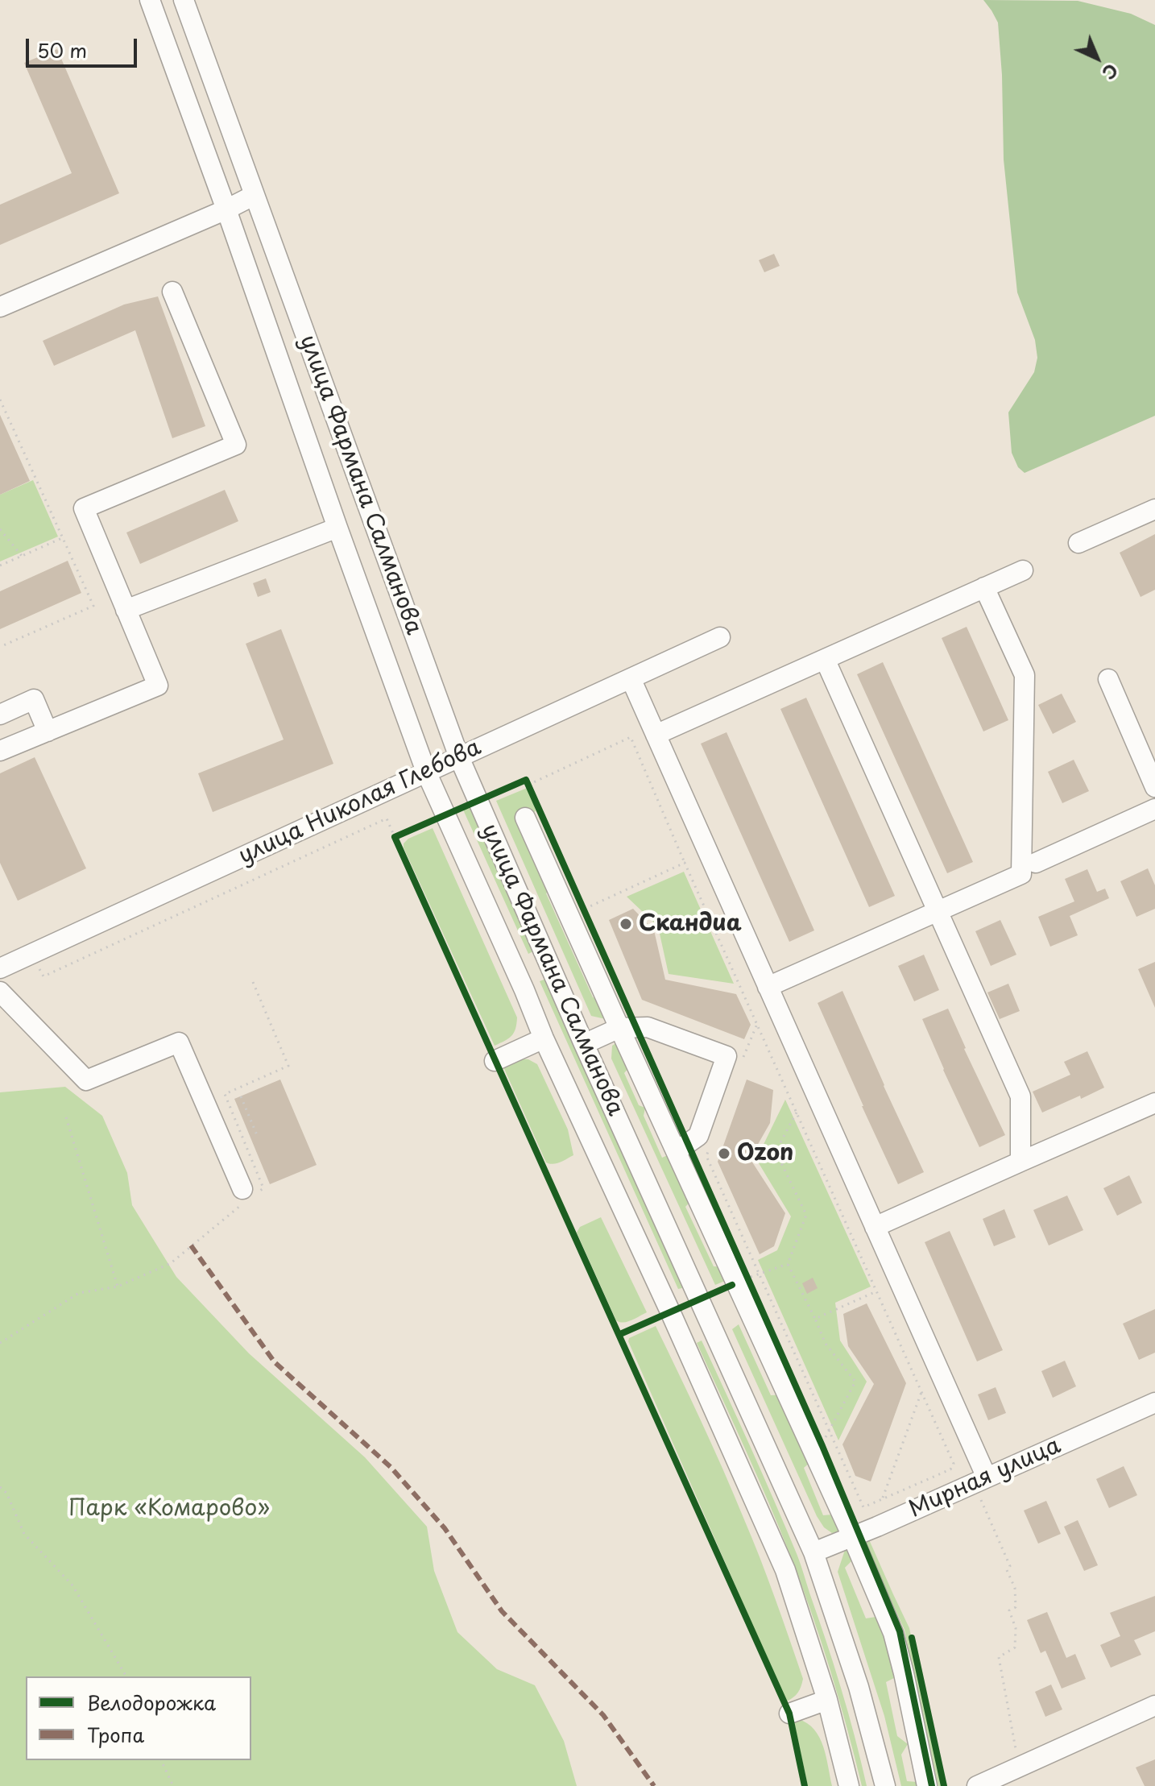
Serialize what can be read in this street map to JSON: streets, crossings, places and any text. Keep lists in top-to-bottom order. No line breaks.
{"streets":{"street":["улица Фармана Салманова","улица Николая Глебова","Мирная улица"]},"crossings":[["улица Фармана Салманова","улица Николая Глебова"],["улица Фармана Салманова","Мирная улица"]],"parks":["Парк «Комарово»"],"places":["Скандиа","Ozon"],"legend":["Велодорожка","Тропа"],"scale_bar":"50 m","north":"bottom right"}
